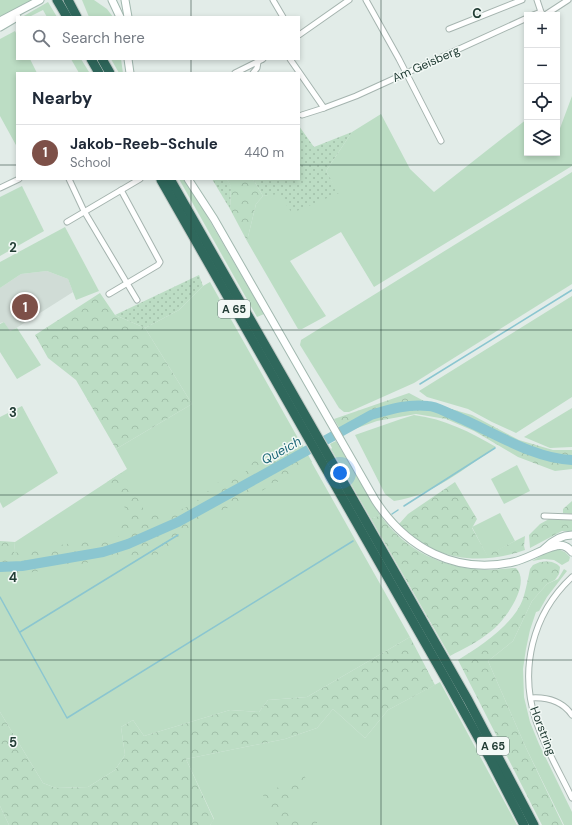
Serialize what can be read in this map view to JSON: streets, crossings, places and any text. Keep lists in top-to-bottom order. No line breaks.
{"streets":{"highway":["A 65"],"street":["Am Geisberg","Horstring"]},"water":["Queich"],"page":{"map_buttons":["+","−"],"search":"Search here","heading":"Nearby","list":[{"mark":"1","name":"Jakob-Reeb-Schule","note":"School","value":"440 m"}],"pins":"1"},"grid":{"columns":["C"],"rows":["2","3","4","5"]}}
